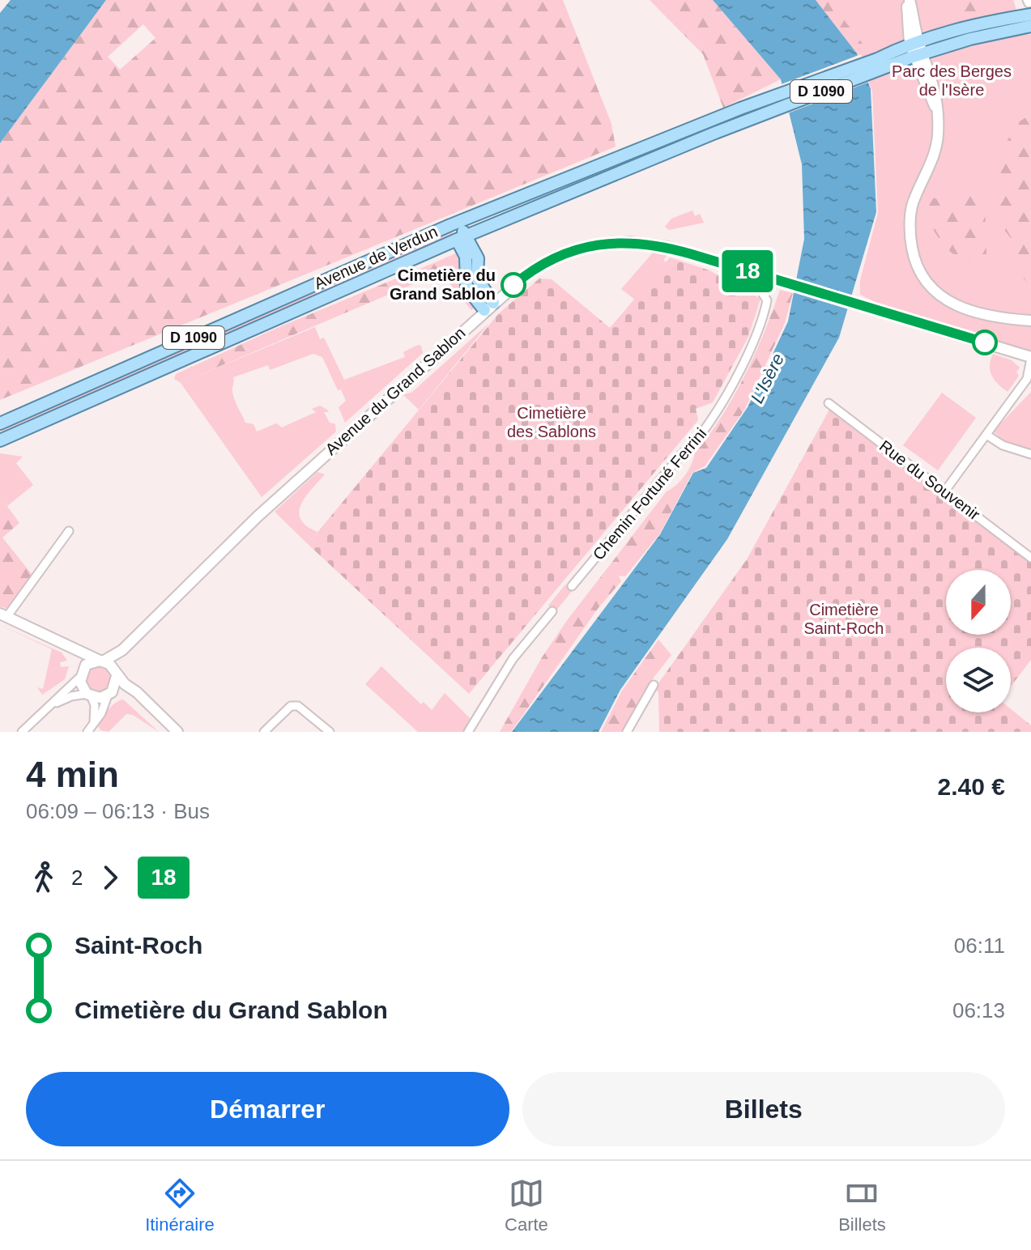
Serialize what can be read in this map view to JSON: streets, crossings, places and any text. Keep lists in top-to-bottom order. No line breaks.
{"streets":{"main road":["D 1090","Avenue de Verdun"],"street":["Avenue du Grand Sablon","Rue du Souvenir","Chemin Fortuné Ferrini"]},"crossings":[["D 1090","Avenue de Verdun"],["Avenue du Grand Sablon","Chemin Fortuné Ferrini"]],"water":["L'Isère"],"parks":["Parc des Berges de l'Isère","Cimetière des Sablons","Cimetière Saint-Roch"],"places":["Cimetière du Grand Sablon"],"lines":["bus line 18"],"north":"bottom","page":{"on_map":"18","heading":["4 min","06:09 – 06:13 · Bus","2.40 €"],"legs":["2","18"],"list":[{"name":"Saint-Roch","value":"06:11"},{"name":"Cimetière du Grand Sablon","value":"06:13"}],"buttons":["Démarrer","Billets"],"tabs":["Itinéraire","Carte","Billets"]}}
